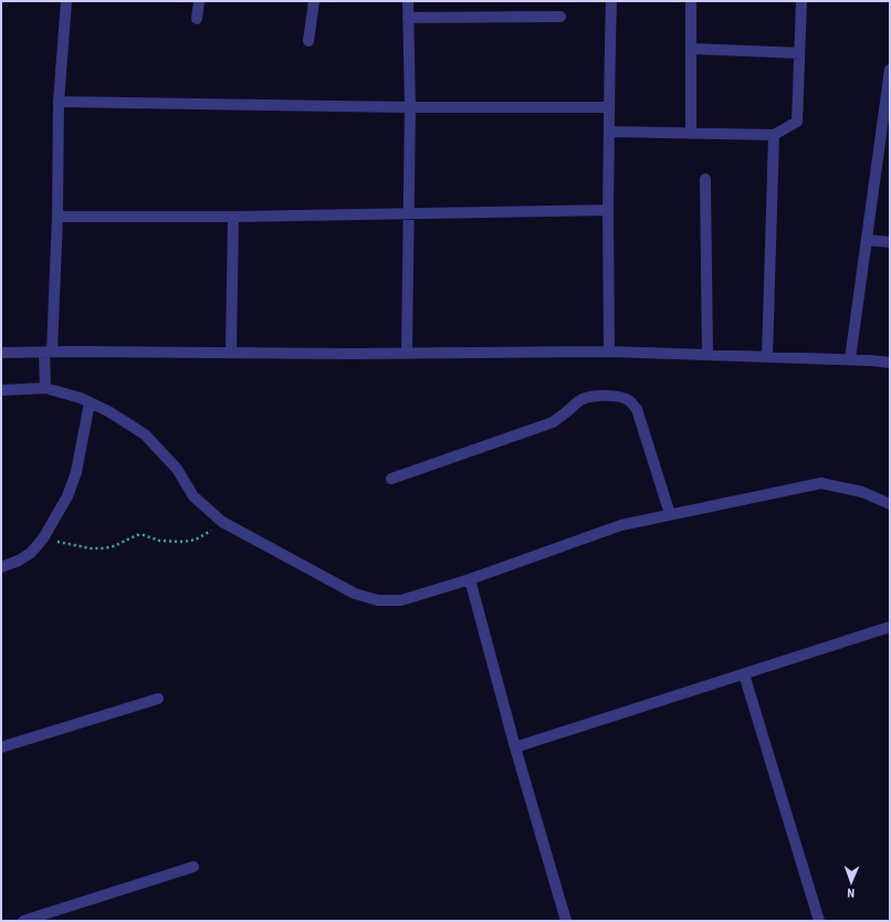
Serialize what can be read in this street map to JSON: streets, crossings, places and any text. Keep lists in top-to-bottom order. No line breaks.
{"north":"bottom"}
